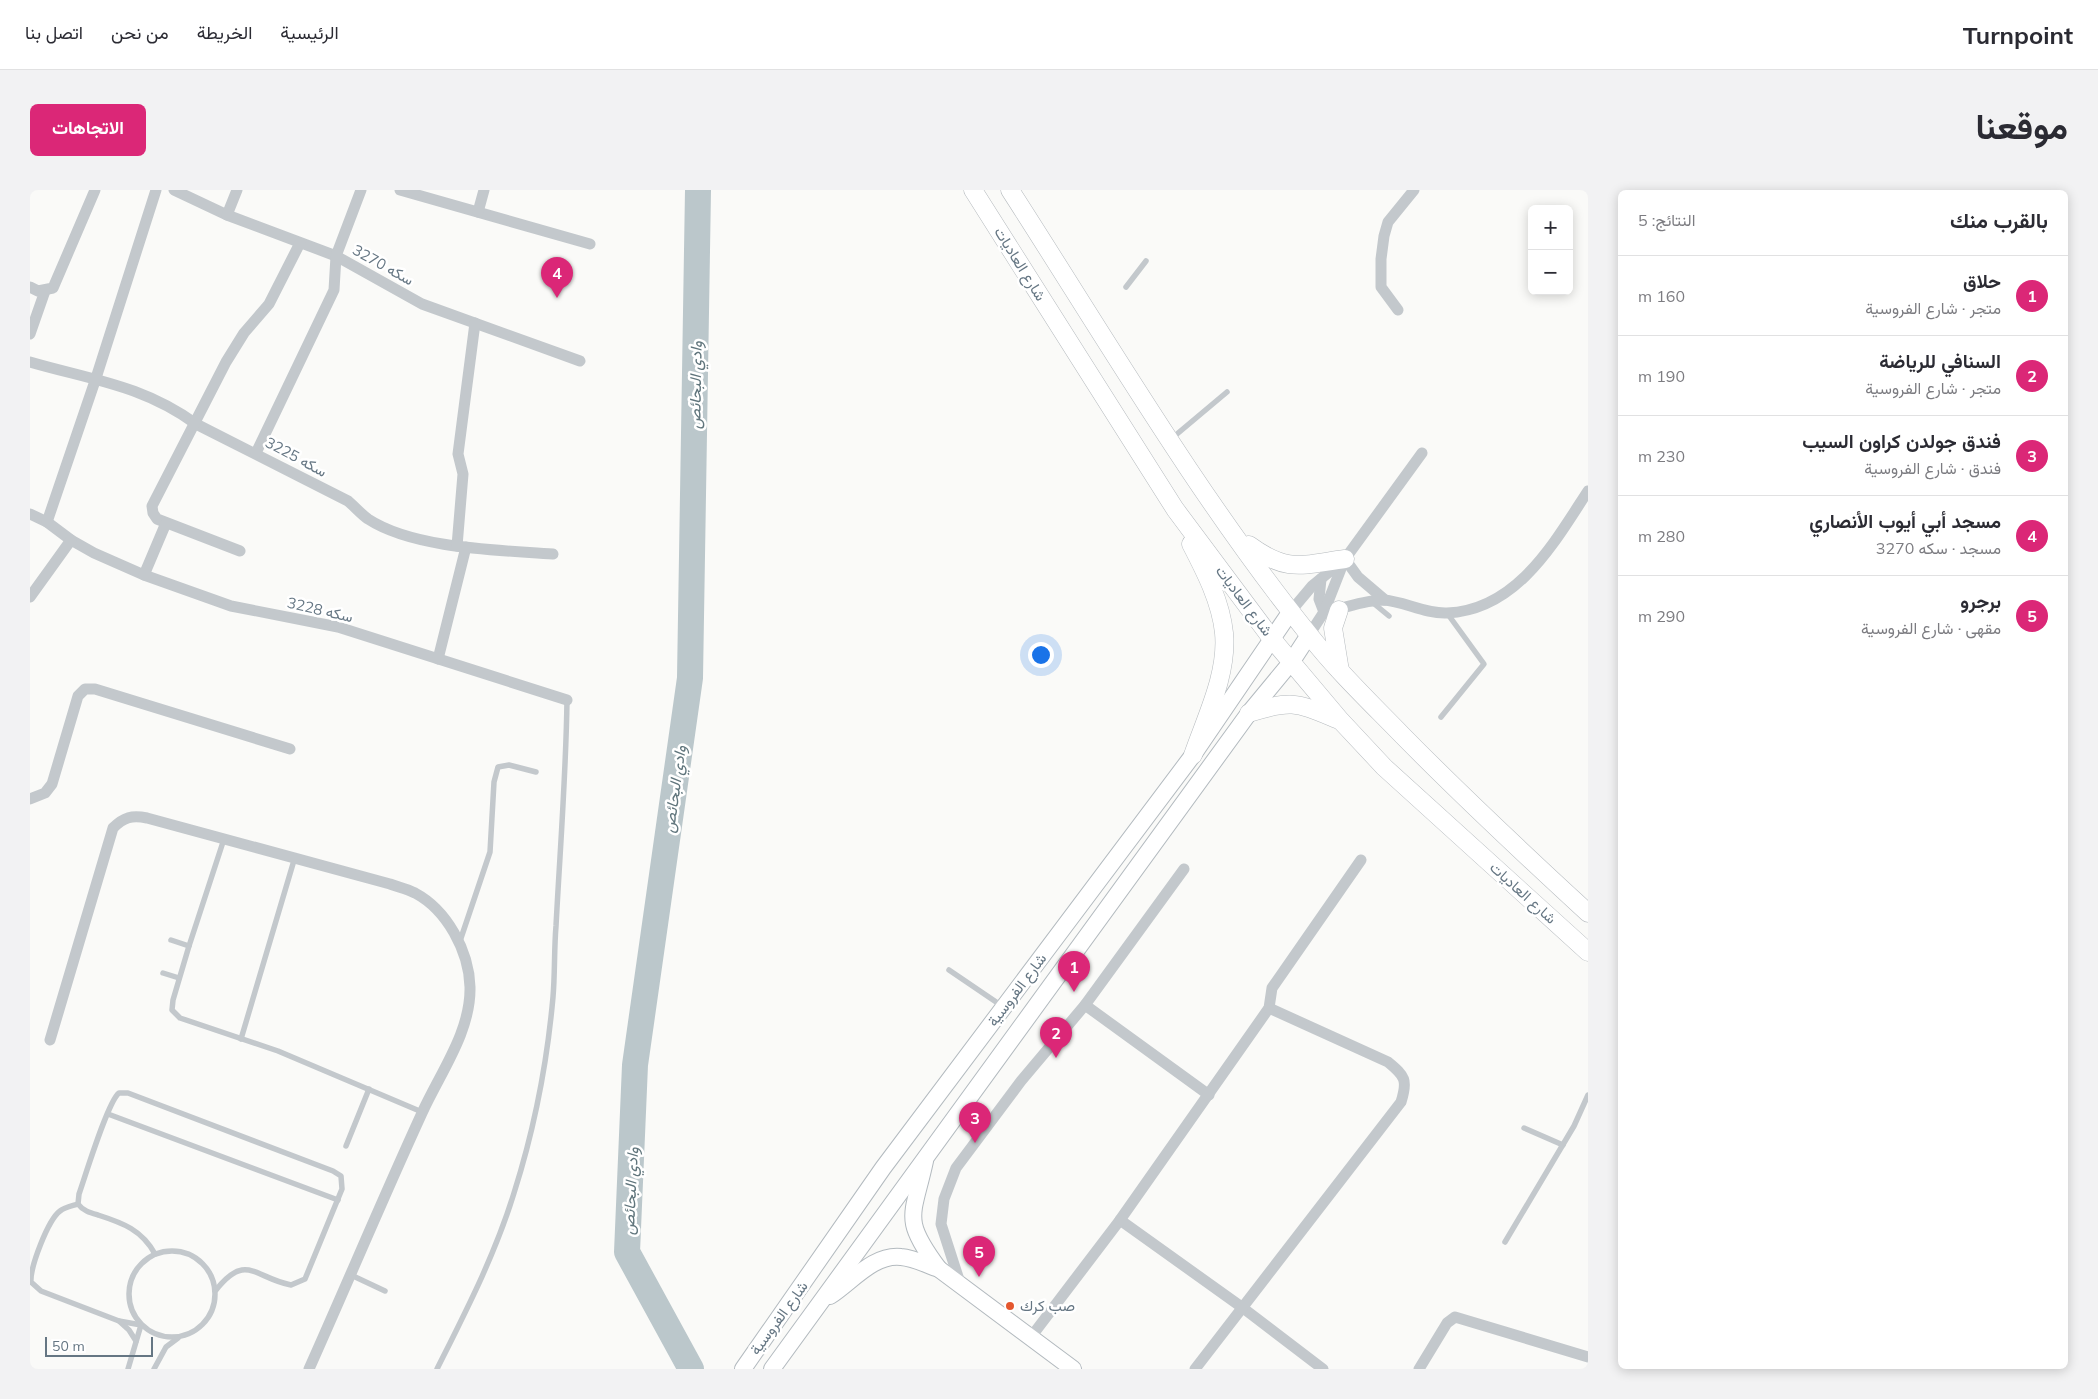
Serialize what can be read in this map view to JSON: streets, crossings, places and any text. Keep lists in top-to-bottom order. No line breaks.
{"streets":{"main road":["شارع العاديات","شارع الفروسية"],"street":["سكه 3270","سكه 3225","سكه 3228"]},"crossings":[["شارع العاديات","شارع الفروسية"]],"water":["وادي البحائص"],"places":["صب كرك"],"scale_bar":"50 m","page":{"header":"Turnpoint","nav":["الرئيسية","الخريطة","من نحن","اتصل بنا"],"title":"موقعنا","buttons":"الاتجاهات","heading":["بالقرب منك","النتائج: 5"],"map_buttons":["+","−"],"list":[{"mark":"1","name":"حلاق","note":"متجر · شارع الفروسية","value":"160 m"},{"mark":"2","name":"السنافي للرياضة","note":"متجر · شارع الفروسية","value":"190 m"},{"mark":"3","name":"فندق جولدن كراون السيب","note":"فندق · شارع الفروسية","value":"230 m"},{"mark":"4","name":"مسجد أبي أيوب الأنصاري","note":"مسجد · سكه 3270","value":"280 m"},{"mark":"5","name":"برجرو","note":"مقهى · شارع الفروسية","value":"290 m"}],"pins":["4","1","2","3","5"],"scale":"50 m"}}
